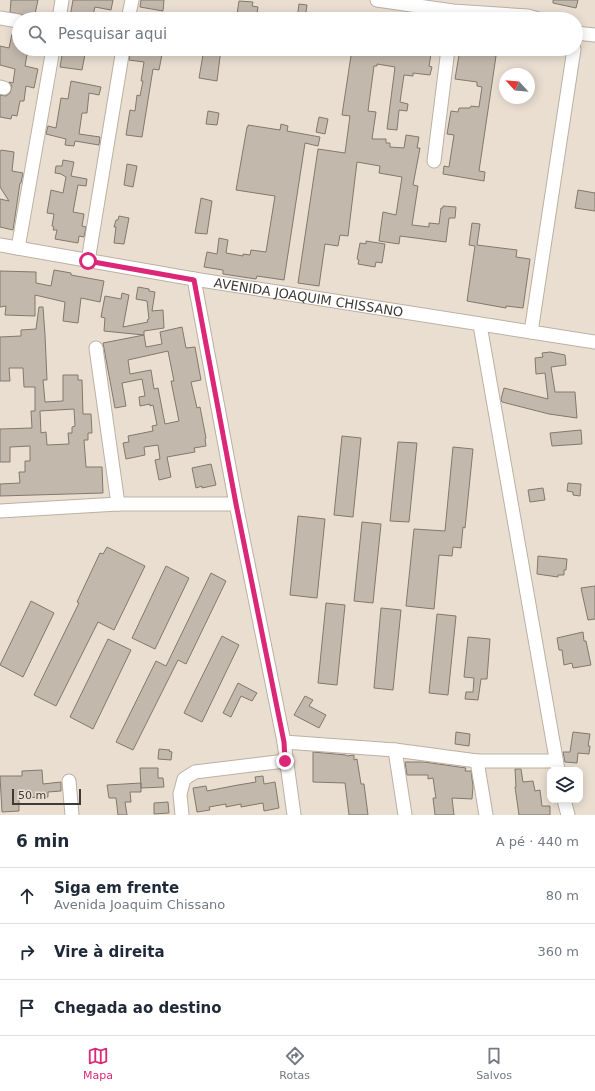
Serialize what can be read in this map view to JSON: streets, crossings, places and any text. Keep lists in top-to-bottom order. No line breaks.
{"streets":{"street":["AVENIDA JOAQUIM CHISSANO"]},"scale_bar":"50 m","north":"top left","page":{"search":"Pesquisar aqui","scale":"50 m","heading":["6 min","A pé · 440 m"],"list":[["Siga em frente","Avenida Joaquim Chissano","80 m"],["Vire à direita","360 m"],"Chegada ao destino"],"nav":["Mapa","Rotas","Salvos"]}}
